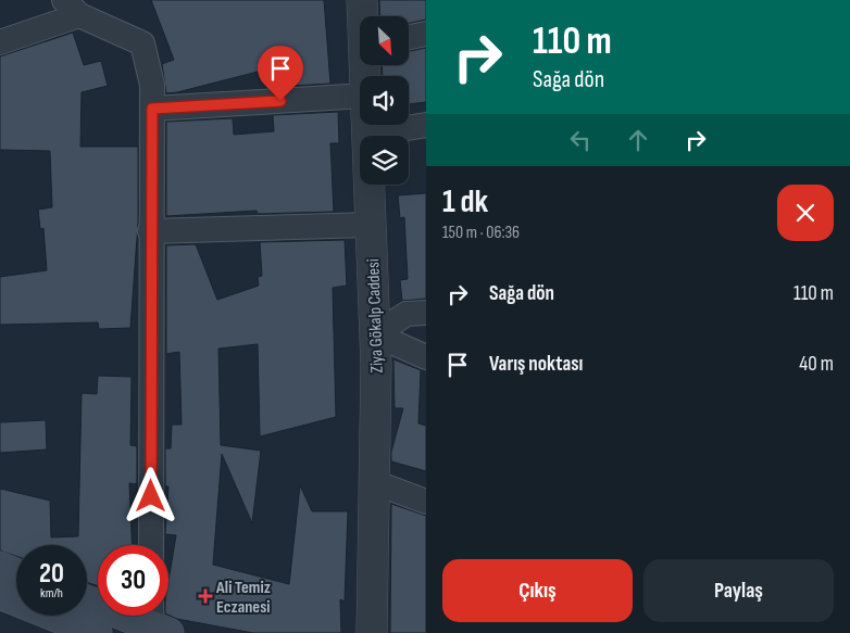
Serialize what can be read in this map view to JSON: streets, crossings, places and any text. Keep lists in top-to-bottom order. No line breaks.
{"streets":{"street":["Ziya Gökalp Caddesi"]},"places":{"health":["Ali Temiz Eczanesi"]},"north":"bottom right","page":{"turn":["110 m","Sağa dön"],"heading":["1 dk","150 m · 06:36"],"list":[{"name":"Sağa dön","value":"110 m"},{"name":"Varış noktası","value":"40 m"}],"speed":"20 km/h","limit":"30","buttons":["Çıkış","Paylaş"]}}
